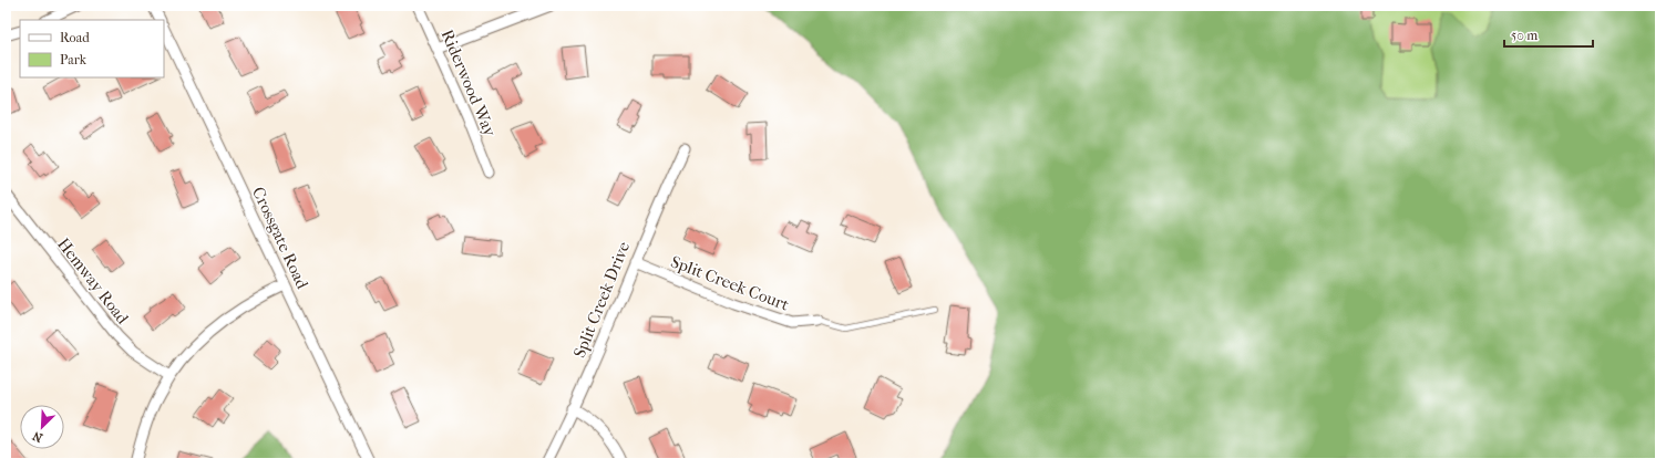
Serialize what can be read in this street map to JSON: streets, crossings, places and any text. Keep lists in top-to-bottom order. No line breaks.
{"streets":{"street":["Riderwood Way","Crossgate Road","Hemway Road","Split Creek Court","Split Creek Drive"]},"crossings":[["Split Creek Court","Split Creek Drive"]],"legend":["Road","Park"],"scale_bar":"50 m","north":"bottom left"}
